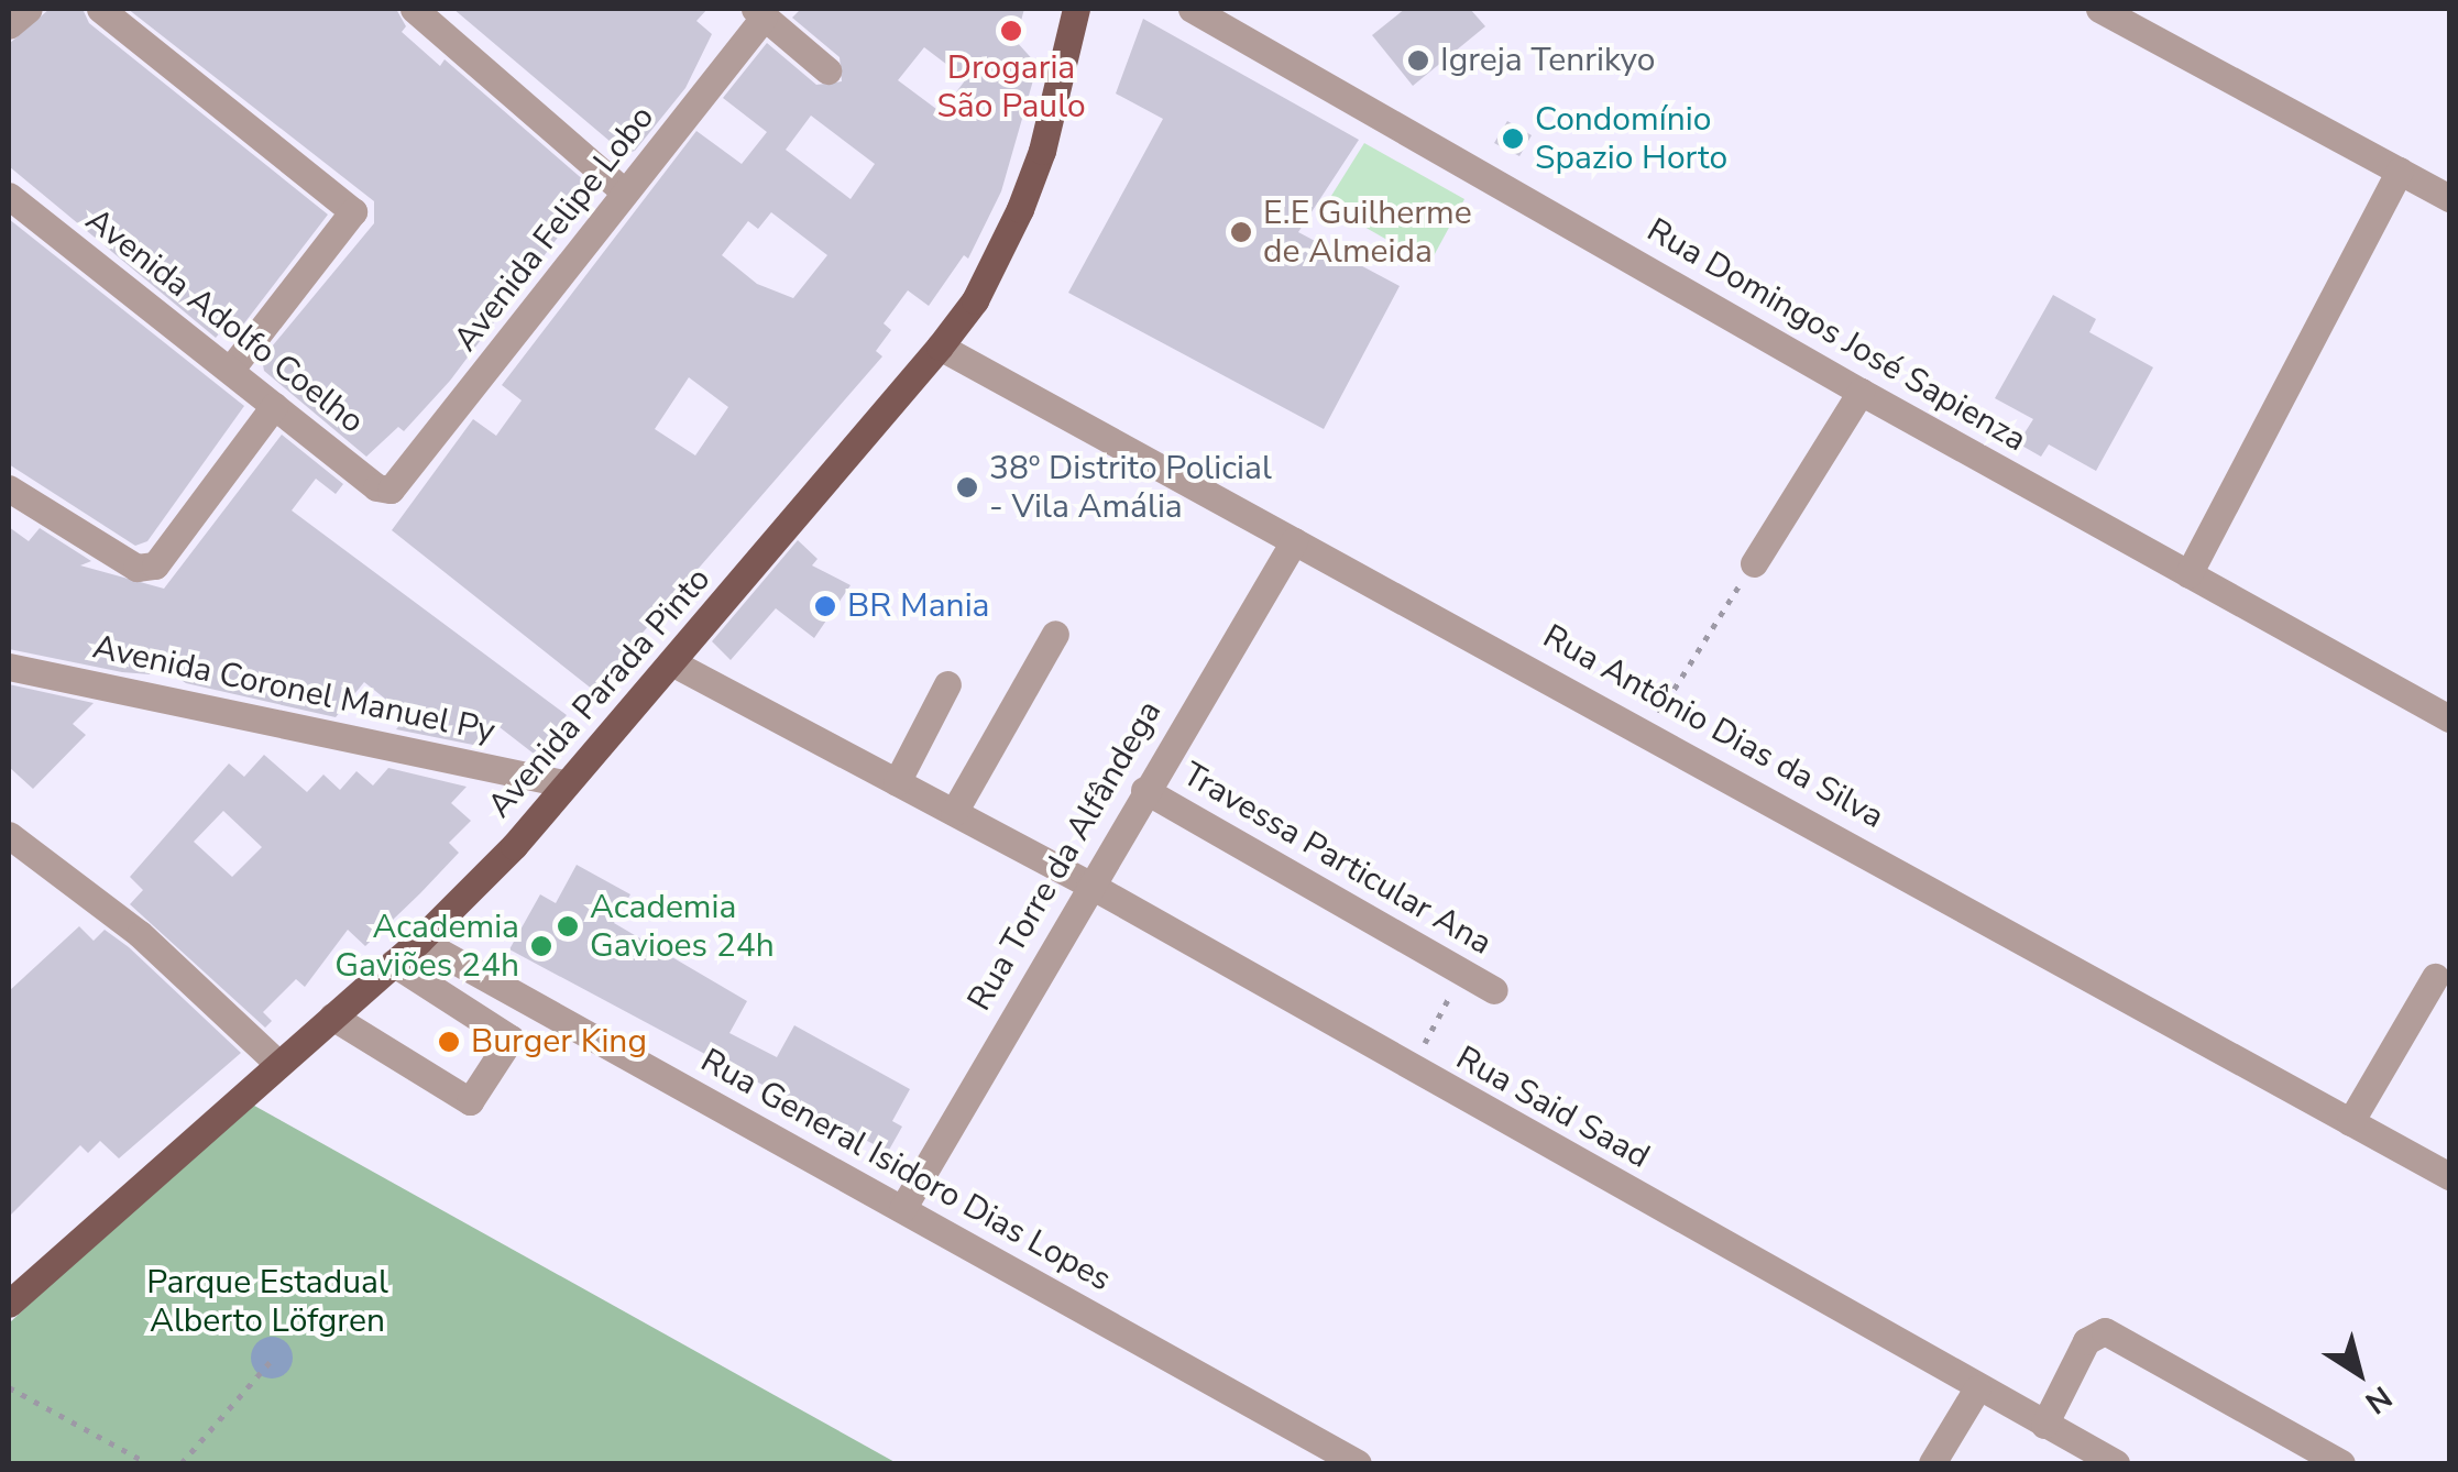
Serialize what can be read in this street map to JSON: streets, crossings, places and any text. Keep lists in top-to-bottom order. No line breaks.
{"streets":{"main road":["Avenida Parada Pinto"],"street":["Avenida Felipe Lobo","Avenida Adolfo Coelho","Rua Domingos José Sapienza","Avenida Coronel Manuel Py","Rua Antônio Dias da Silva","Rua Torre da Alfândega","Travessa Particular Ana","Rua Said Saad","Rua General Isidoro Dias Lopes"]},"crossings":[["Avenida Felipe Lobo","Avenida Adolfo Coelho"],["Avenida Coronel Manuel Py","Avenida Parada Pinto"],["Avenida Parada Pinto","Rua Antônio Dias da Silva"],["Avenida Parada Pinto","Rua Said Saad"],["Avenida Parada Pinto","Rua General Isidoro Dias Lopes"],["Rua Antônio Dias da Silva","Rua Torre da Alfândega"],["Rua Torre da Alfândega","Travessa Particular Ana"],["Rua Torre da Alfândega","Rua Said Saad"],["Rua Torre da Alfândega","Rua General Isidoro Dias Lopes"]],"parks":["Parque Estadual Alberto Löfgren"],"places":["Drogaria São Paulo","Igreja Tenrikyo","Condomínio Spazio Horto","E.E Guilherme de Almeida","38º Distrito Policial - Vila Amália","BR Mania","Academia Gavioes 24h","Academia Gaviões 24h","Burger King"],"north":"bottom right"}
